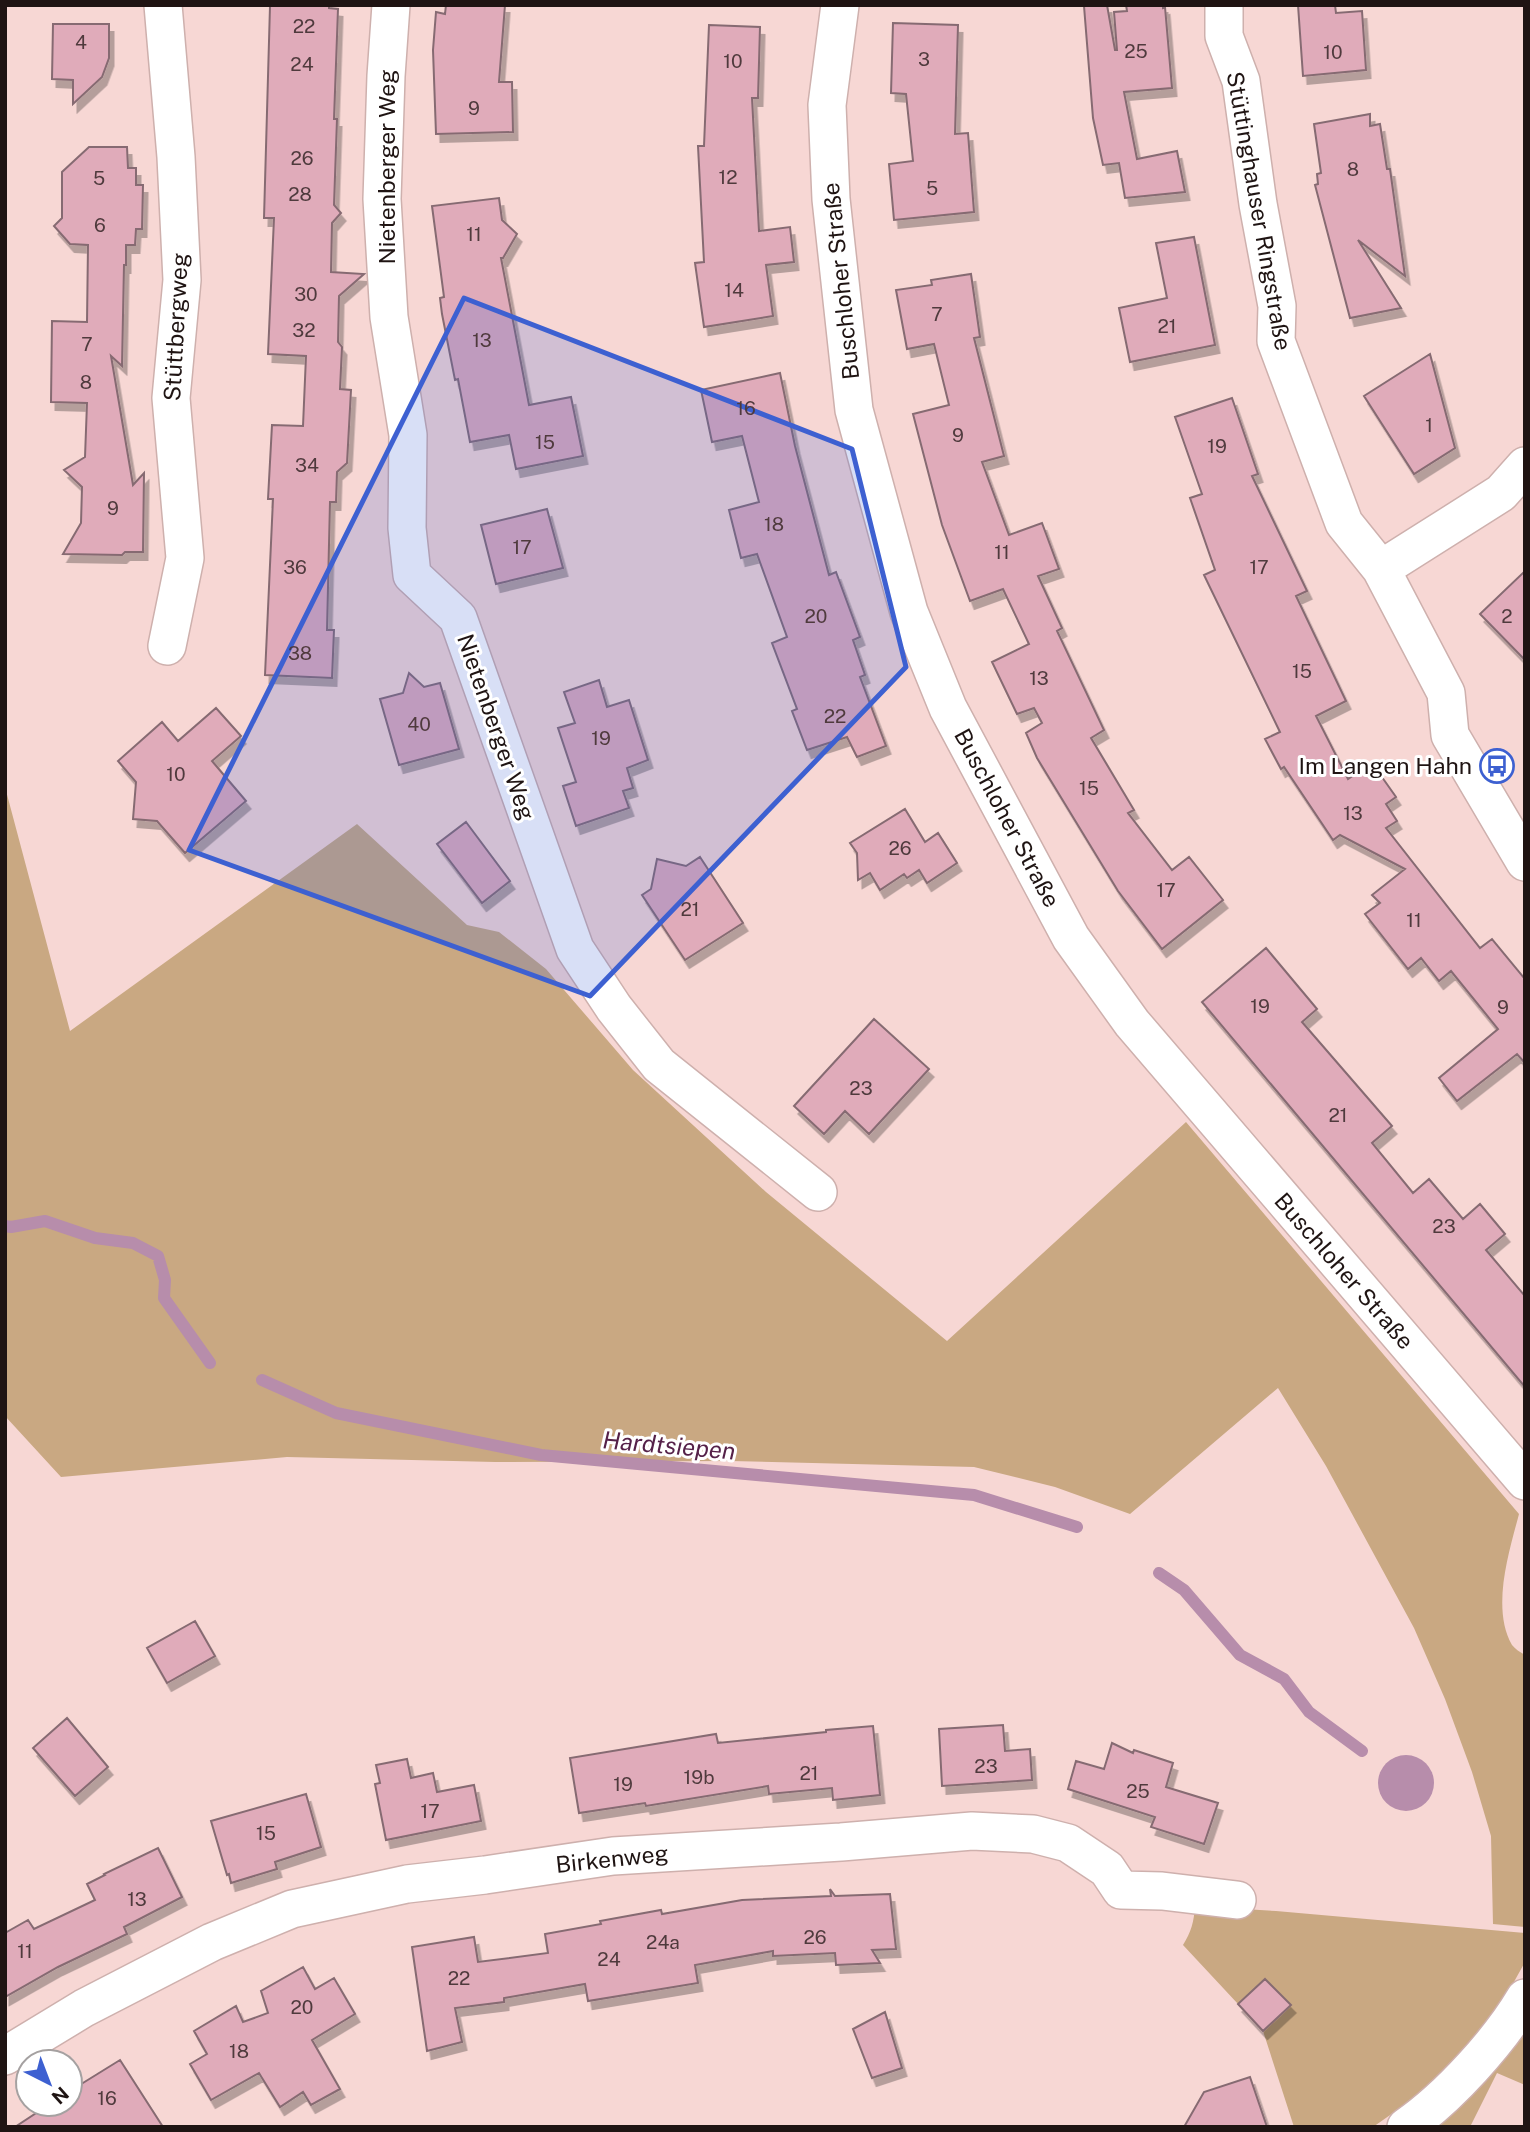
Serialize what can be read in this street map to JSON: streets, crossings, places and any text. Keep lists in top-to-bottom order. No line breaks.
{"streets":{"street":["Nietenberger Weg","Stüttinghauser Ringstraße","Buschloher Straße","Stüttbergweg","Birkenweg"]},"water":["Hardtsiepen"],"places":{"bus stop":["Im Langen Hahn"]},"house_numbers":["22","4","25","10","3","10","24","9","26","8","12","5","5","28","6","11","14","30","7","21","32","13","7","8","16","1","9","15","19","34","9","18","17","11","36","17","20","2","38","15","13","22","40","19","10","15","13","26","17","21","11","19","9","23","21","23","23","21","19b","19","25","17","15","13","26","24a","11","24","22","20","18","16"],"north":"bottom right"}
